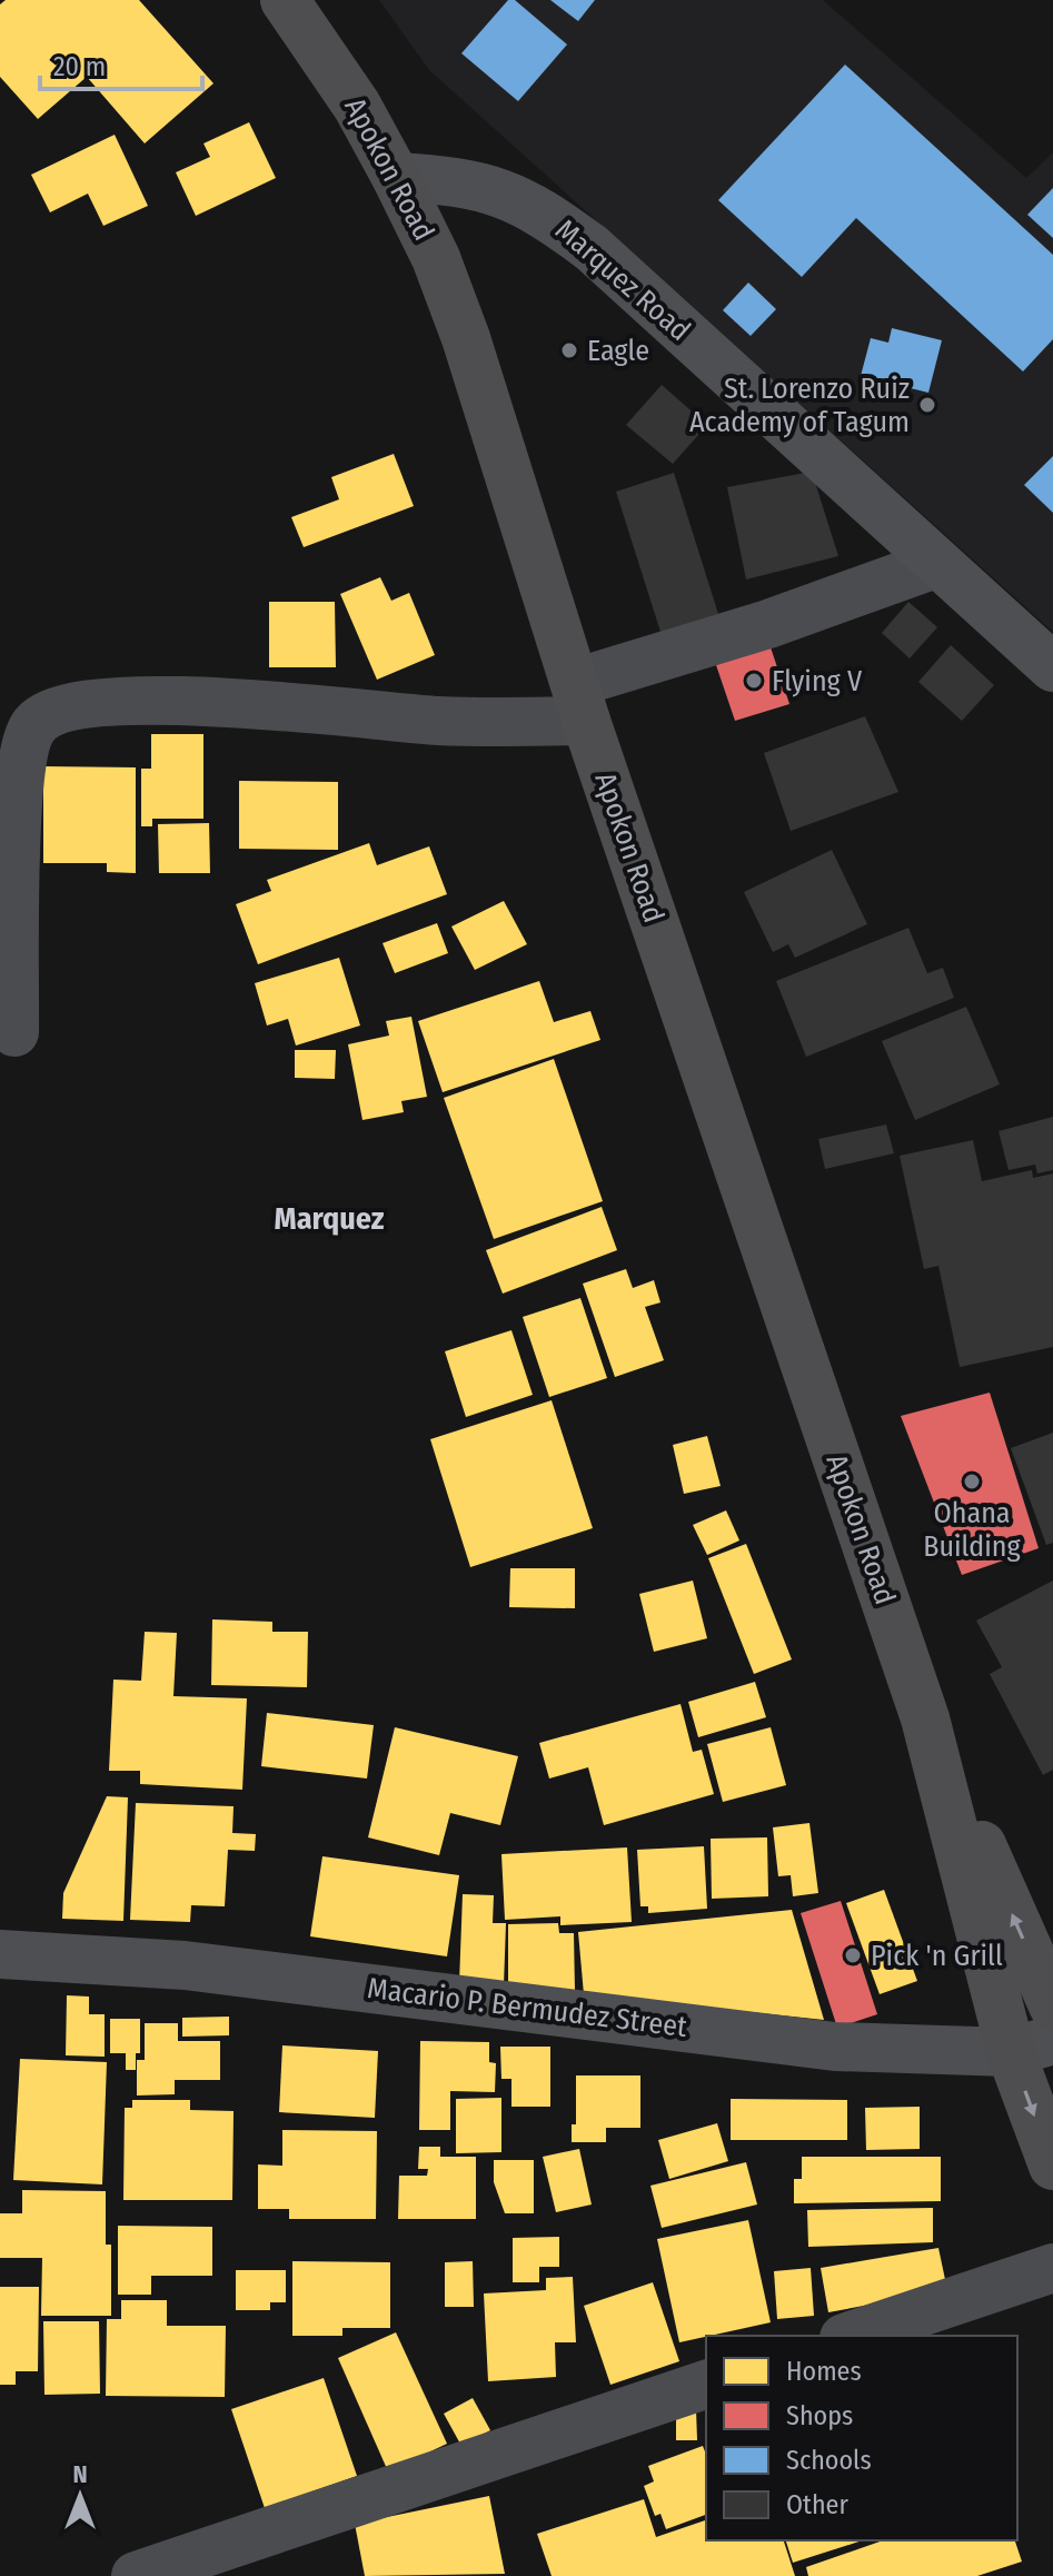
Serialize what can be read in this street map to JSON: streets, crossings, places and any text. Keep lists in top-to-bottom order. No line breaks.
{"streets":{"highway":["Apokon Road"],"main road":["Marquez Road","Macario P. Bermudez Street"]},"crossings":[["Apokon Road","Marquez Road"],["Apokon Road","Macario P. Bermudez Street"]],"districts":["Marquez"],"places":["Eagle","St. Lorenzo Ruiz Academy of Tagum","Flying V","Ohana Building","Pick 'n Grill"],"legend":["Homes","Shops","Schools","Other"],"scale_bar":"20 m","north":"top"}
